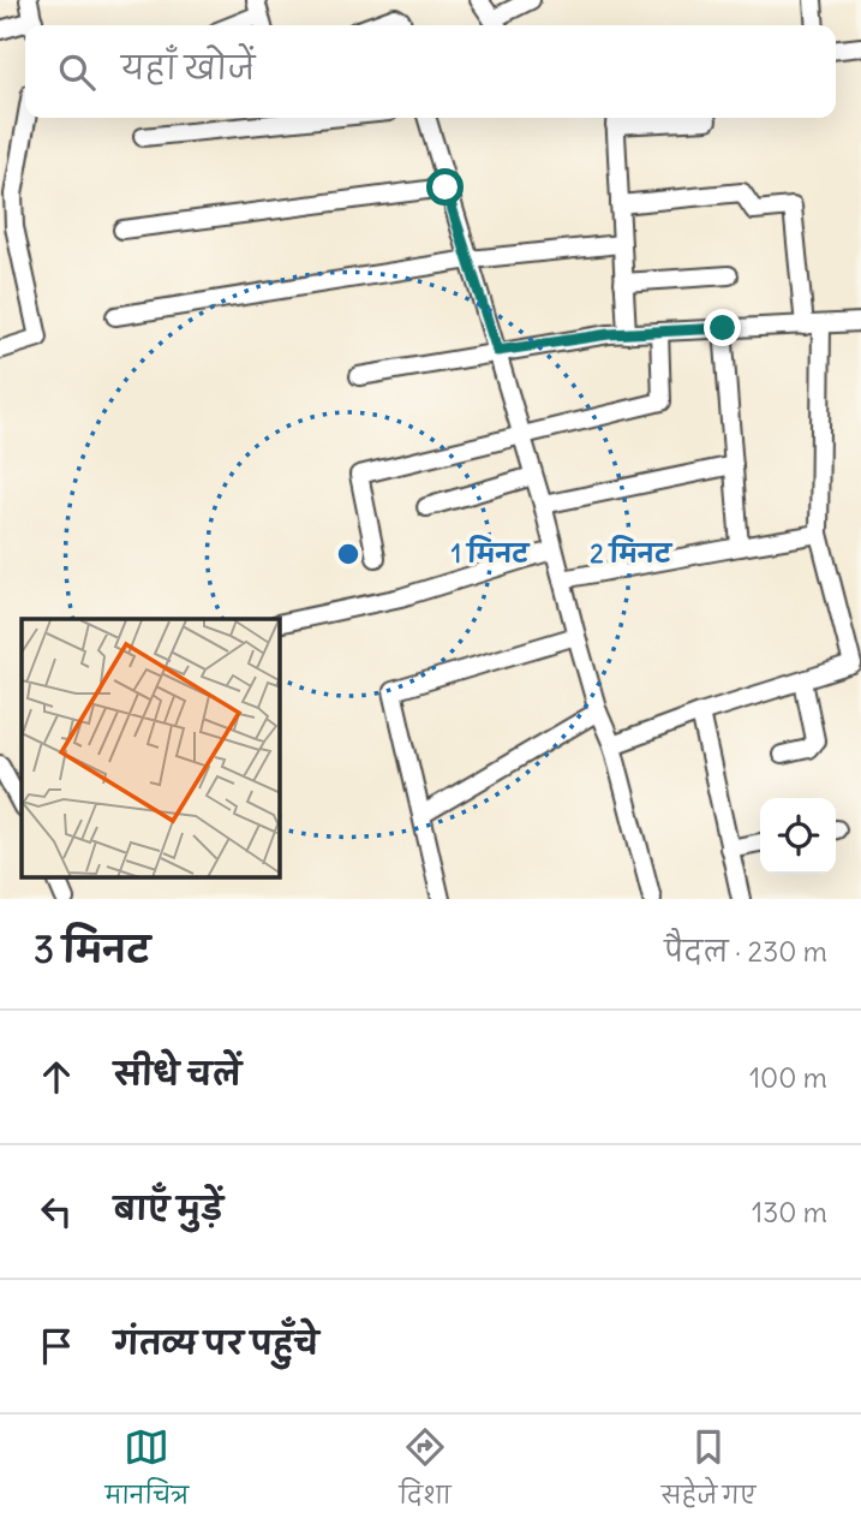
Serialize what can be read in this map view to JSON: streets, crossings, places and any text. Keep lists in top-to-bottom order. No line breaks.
{"page":{"search":"यहाँ खोजें","heading":["3 मिनट","पैदल · 230 m"],"list":[["सीधे चलें","100 m"],["बाएँ मुड़ें","130 m"],"गंतव्य पर पहुँचे"],"nav":["मानचित्र","दिशा","सहेजे गए"]},"rings":["1 मिनट","2 मिनट"]}
